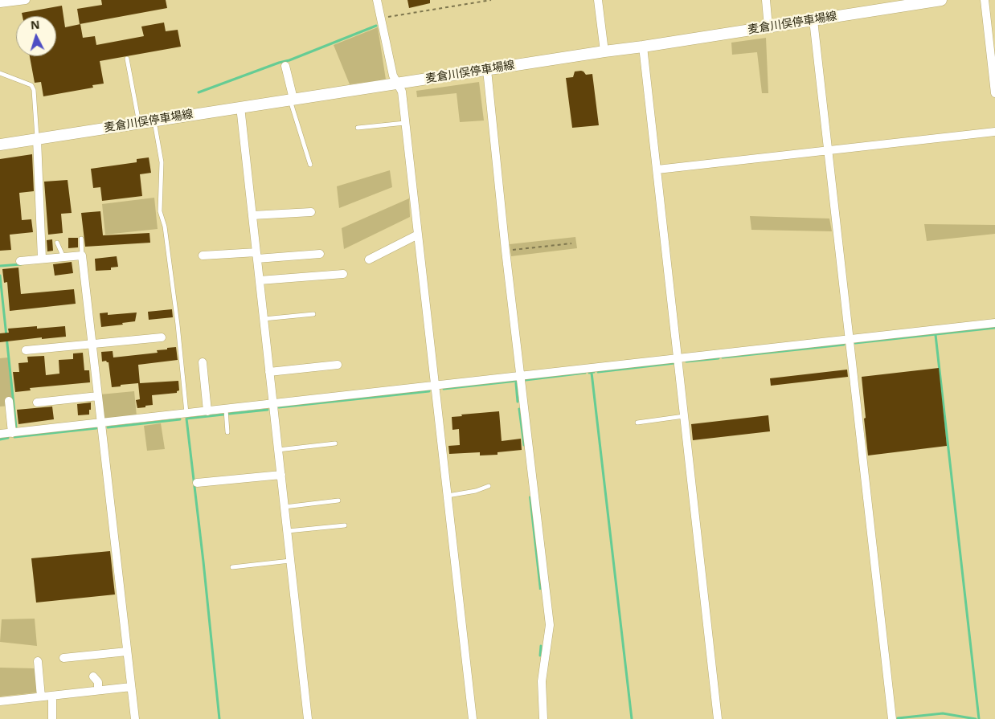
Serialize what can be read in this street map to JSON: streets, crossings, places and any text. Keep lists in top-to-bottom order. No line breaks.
{"streets":{"main road":["麦倉川俣停車場線"]},"north":"top"}
